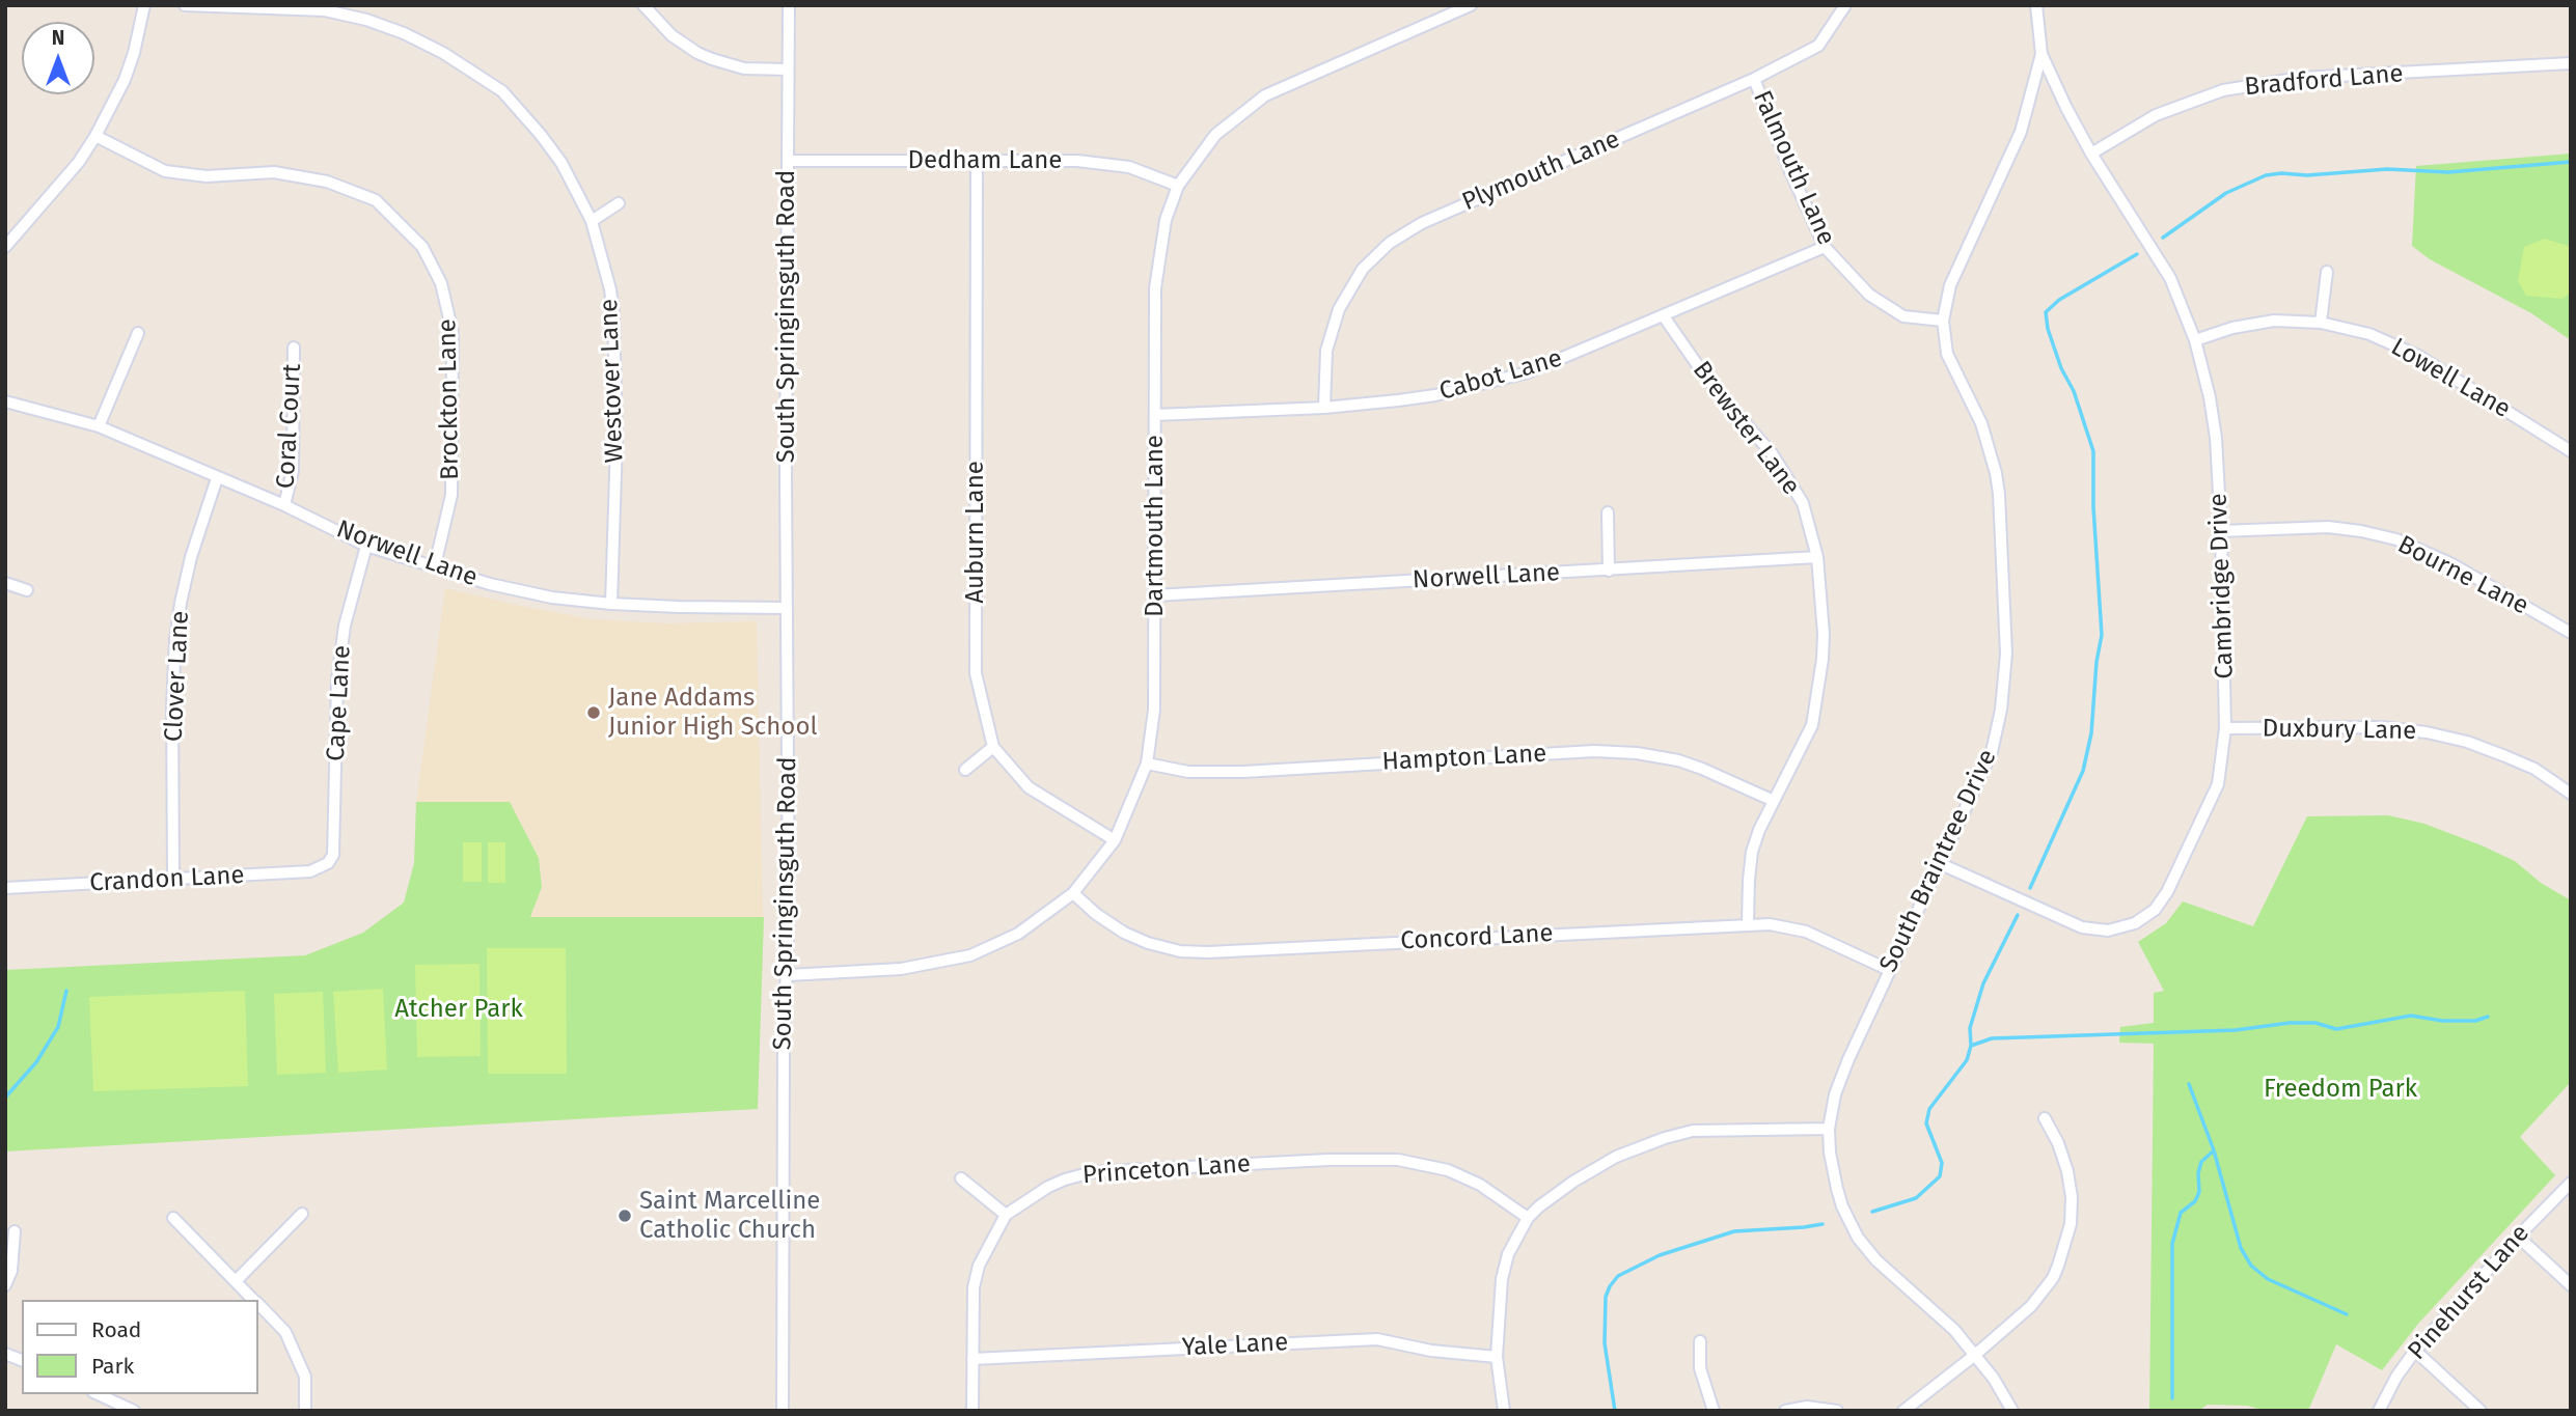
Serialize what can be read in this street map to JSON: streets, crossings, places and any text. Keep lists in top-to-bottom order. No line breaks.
{"streets":{"street":["Bradford Lane","Dedham Lane","Falmouth Lane","Plymouth Lane","South Springinsguth Road","Cabot Lane","Lowell Lane","Westover Lane","Brockton Lane","Coral Court","Brewster Lane","Dartmouth Lane","Auburn Lane","Norwell Lane","Bourne Lane","Cambridge Drive","Clover Lane","Cape Lane","Duxbury Lane","Hampton Lane","South Braintree Drive","Crandon Lane","Concord Lane","Princeton Lane","Pinehurst Lane","Yale Lane"]},"crossings":[["Bradford Lane","Cambridge Drive"],["Dedham Lane","South Springinsguth Road"],["Dedham Lane","Dartmouth Lane"],["Dedham Lane","Auburn Lane"],["Falmouth Lane","Plymouth Lane"],["Falmouth Lane","Cabot Lane"],["Falmouth Lane","South Braintree Drive"],["Plymouth Lane","Cabot Lane"],["South Springinsguth Road","Dartmouth Lane"],["South Springinsguth Road","Norwell Lane"],["Cabot Lane","Brewster Lane"],["Cabot Lane","Dartmouth Lane"],["Lowell Lane","Cambridge Drive"],["Westover Lane","Norwell Lane"],["Brockton Lane","Norwell Lane"],["Coral Court","Norwell Lane"],["Brewster Lane","Norwell Lane"],["Brewster Lane","Hampton Lane"],["Brewster Lane","Concord Lane"],["Dartmouth Lane","Auburn Lane"],["Dartmouth Lane","Norwell Lane"],["Dartmouth Lane","Hampton Lane"],["Dartmouth Lane","Concord Lane"],["Norwell Lane","Clover Lane"],["Norwell Lane","Cape Lane"],["Bourne Lane","Cambridge Drive"],["Cambridge Drive","Duxbury Lane"],["Cambridge Drive","South Braintree Drive"],["Clover Lane","Crandon Lane"],["Cape Lane","Crandon Lane"],["South Braintree Drive","Concord Lane"],["Princeton Lane","Yale Lane"]],"parks":["Atcher Park","Freedom Park"],"places":["Jane Addams Junior High School","Saint Marcelline Catholic Church"],"legend":["Road","Park"],"north":"top"}
